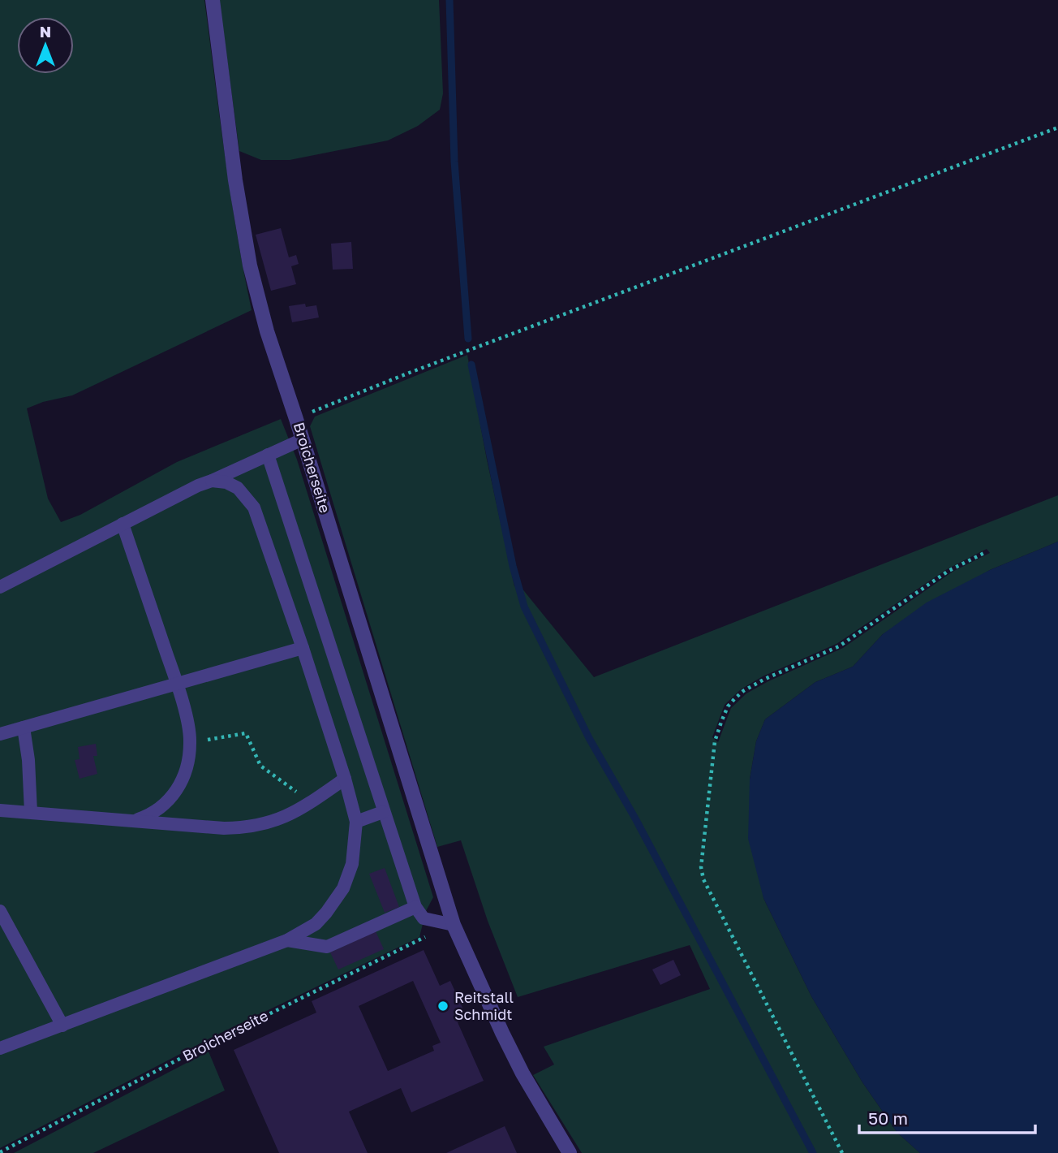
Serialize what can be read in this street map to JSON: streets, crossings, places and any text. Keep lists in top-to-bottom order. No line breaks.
{"streets":{"street":["Broicherseite"]},"places":["Reitstall Schmidt"],"scale_bar":"50 m","north":"top"}
